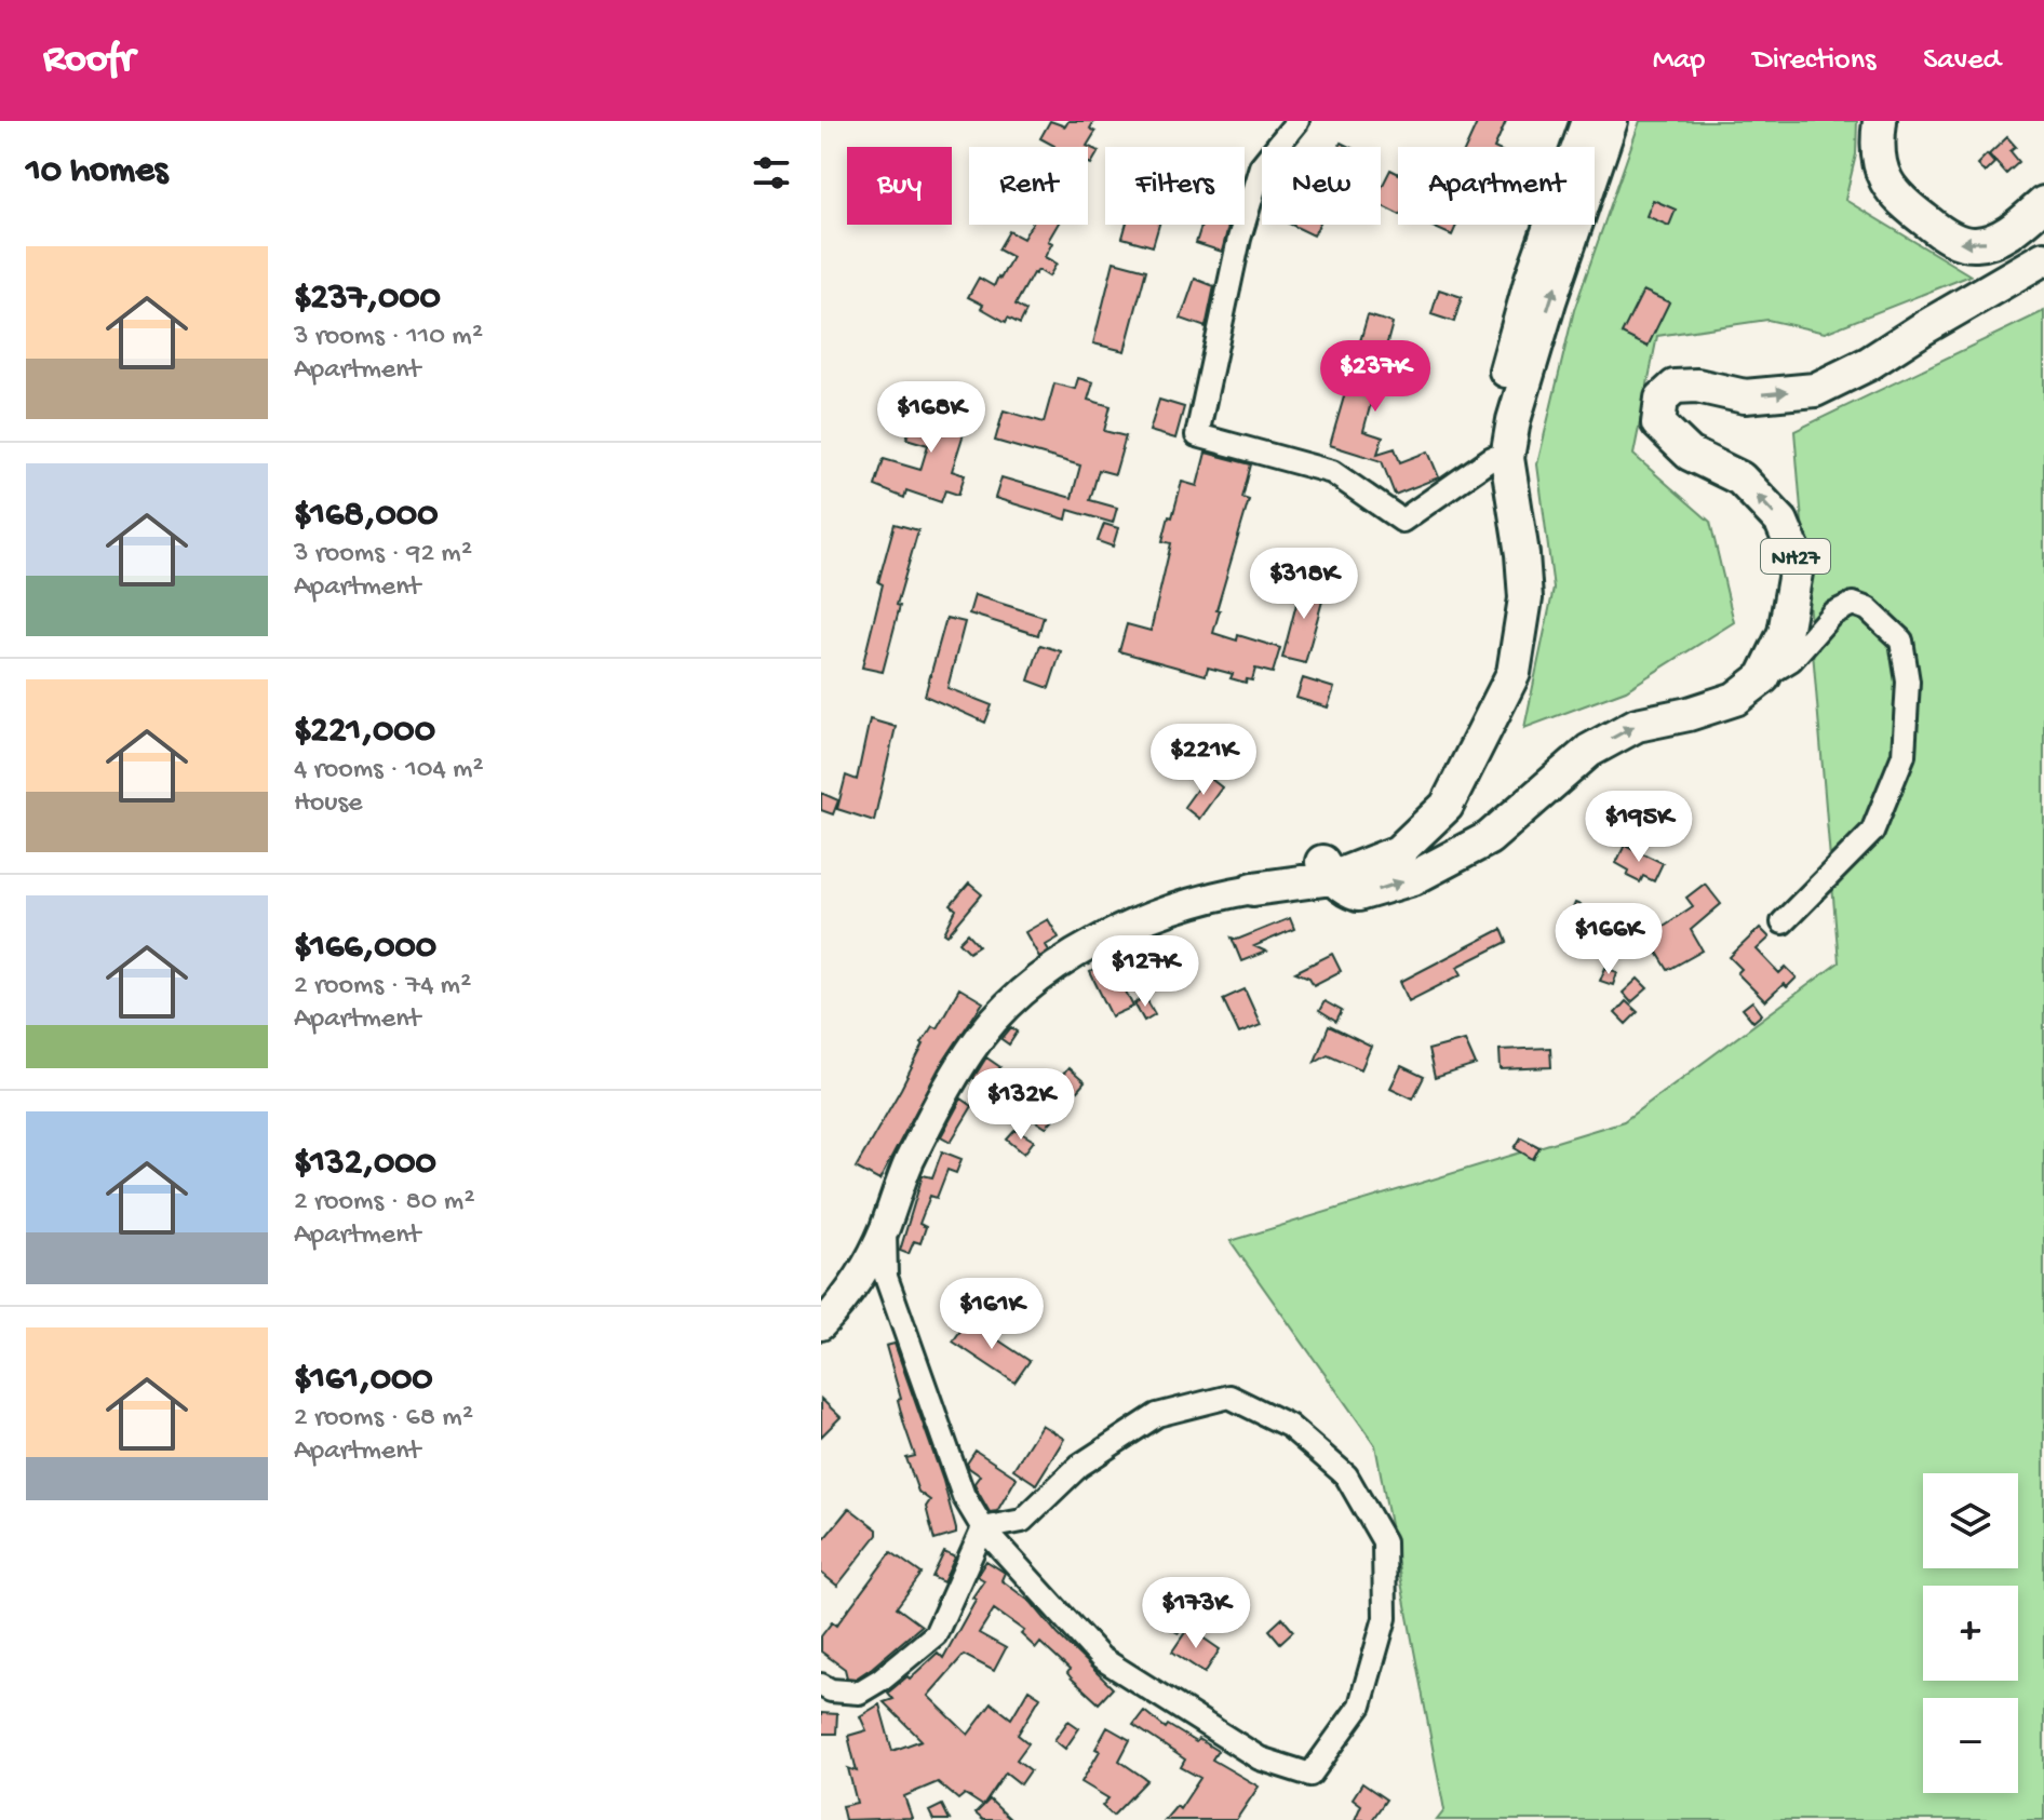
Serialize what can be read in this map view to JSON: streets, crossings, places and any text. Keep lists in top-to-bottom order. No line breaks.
{"streets":{"highway":["NH27"]},"page":{"header":"Roofr","nav":["Map","Directions","Saved"],"heading":"10 homes","chip":["Buy","Rent","Filters","New","Apartment"],"list":[{"name":"$237,000","note":"3 rooms · 110 m² · Apartment"},{"name":"$168,000","note":"3 rooms · 92 m² · Apartment"},{"name":"$221,000","note":"4 rooms · 104 m² · House"},{"name":"$166,000","note":"2 rooms · 74 m² · Apartment"},{"name":"$132,000","note":"2 rooms · 80 m² · Apartment"},{"name":"$161,000","note":"2 rooms · 68 m² · Apartment"}],"price":["$237K","$168K","$318K","$221K","$195K","$166K","$127K","$132K","$161K","$173K"],"map_buttons":["+","−"]}}
